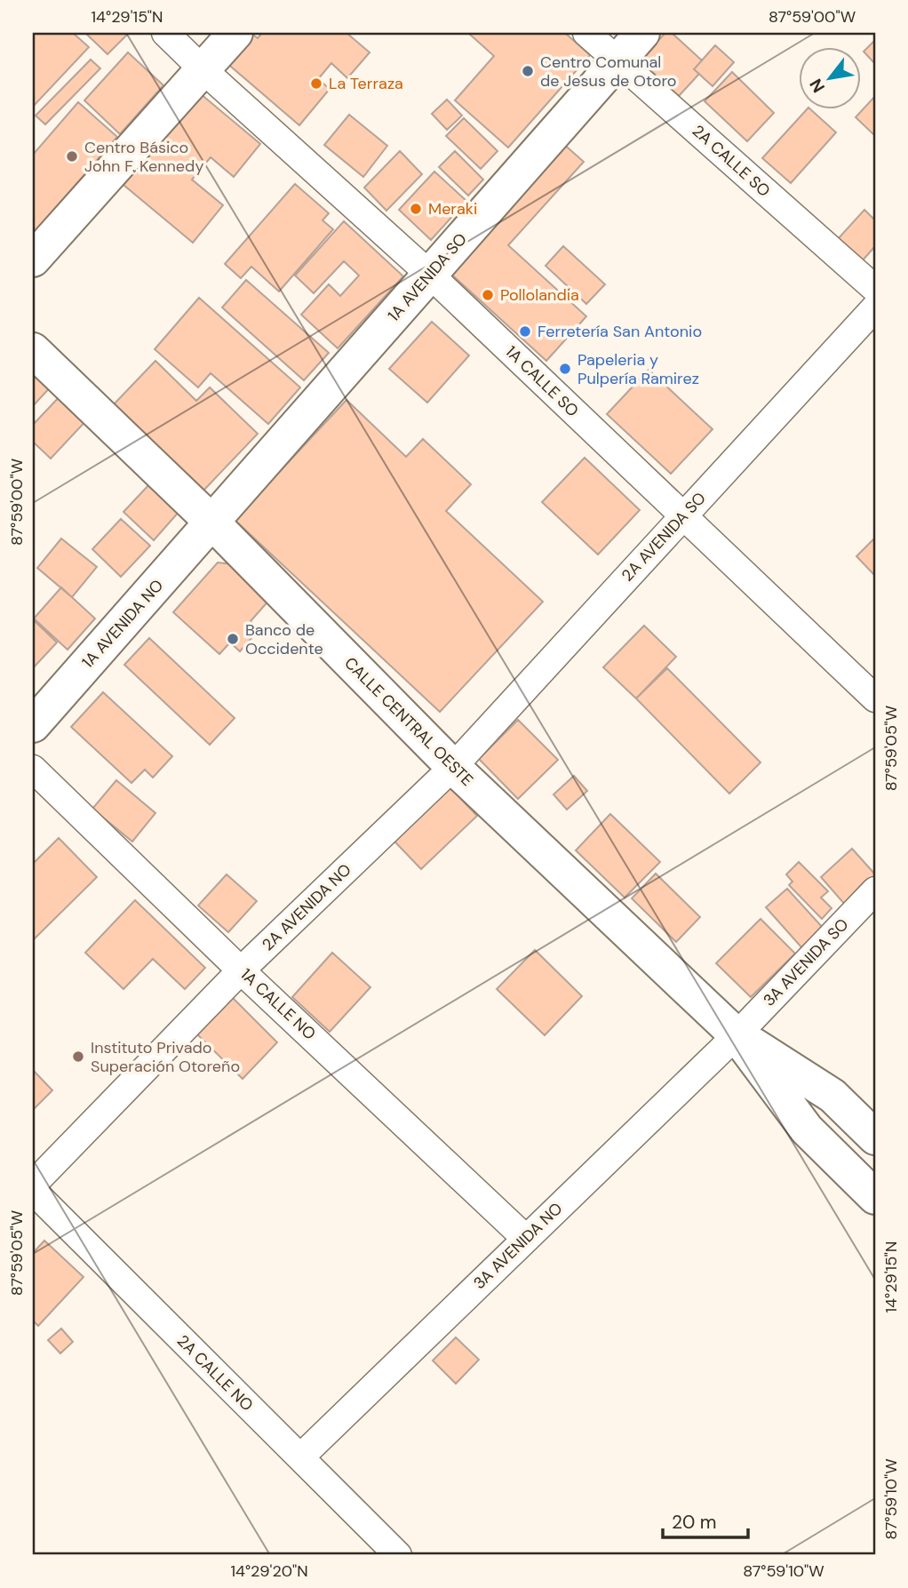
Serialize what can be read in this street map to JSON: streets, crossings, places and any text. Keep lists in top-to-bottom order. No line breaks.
{"streets":{"street":["2A CALLE SO","1A AVENIDA SO","1A CALLE SO","2A AVENIDA SO","1A AVENIDA NO","CALLE CENTRAL OESTE","2A AVENIDA NO","3A AVENIDA SO","1A CALLE NO","3A AVENIDA NO","2A CALLE NO"]},"crossings":[["2A CALLE SO","1A AVENIDA SO"],["1A AVENIDA SO","1A CALLE SO"],["1A AVENIDA SO","1A AVENIDA NO"],["1A AVENIDA SO","CALLE CENTRAL OESTE"],["1A CALLE SO","2A AVENIDA SO"],["2A AVENIDA SO","CALLE CENTRAL OESTE"],["2A AVENIDA SO","2A AVENIDA NO"],["1A AVENIDA NO","CALLE CENTRAL OESTE"],["CALLE CENTRAL OESTE","2A AVENIDA NO"],["CALLE CENTRAL OESTE","3A AVENIDA SO"],["CALLE CENTRAL OESTE","3A AVENIDA NO"],["2A AVENIDA NO","1A CALLE NO"],["3A AVENIDA SO","3A AVENIDA NO"],["1A CALLE NO","3A AVENIDA NO"],["3A AVENIDA NO","2A CALLE NO"]],"places":["Centro Comunal de Jesus de Otoro","La Terraza","Centro Básico John F. Kennedy","Meraki","Pollolandia","Ferretería San Antonio","Papeleria y Pulpería Ramirez","Banco de Occidente","Instituto Privado Superación Otoreño"],"scale_bar":"20 m","north":"bottom left","coordinates":["14°29'15\"N","87°59'00\"W","87°59'05\"W","87°59'10\"W","14°29'20\"N"]}
